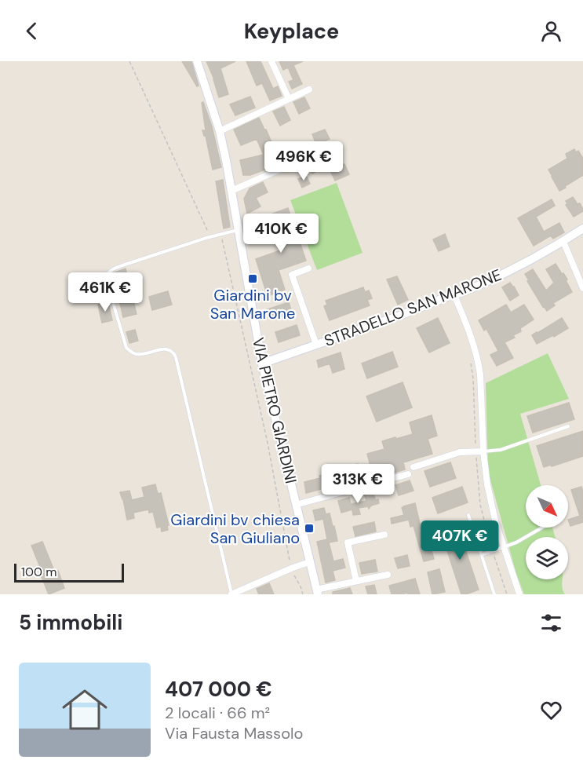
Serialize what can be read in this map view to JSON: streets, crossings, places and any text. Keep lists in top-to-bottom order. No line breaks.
{"streets":{"main road":["STRADELLO SAN MARONE","VIA PIETRO GIARDINI"]},"crossings":[["STRADELLO SAN MARONE","VIA PIETRO GIARDINI"]],"places":{"transit":["Giardini bv San Marone","Giardini bv chiesa San Giuliano"]},"scale_bar":"100 m","north":"bottom right","page":{"header":"Keyplace","price":["496K €","410K €","461K €","313K €","407K €"],"scale":"100 m","heading":"5 immobili","list":[{"name":"407 000 €","note":"2 locali · 66 m² · Via Fausta Massolo"}]}}
